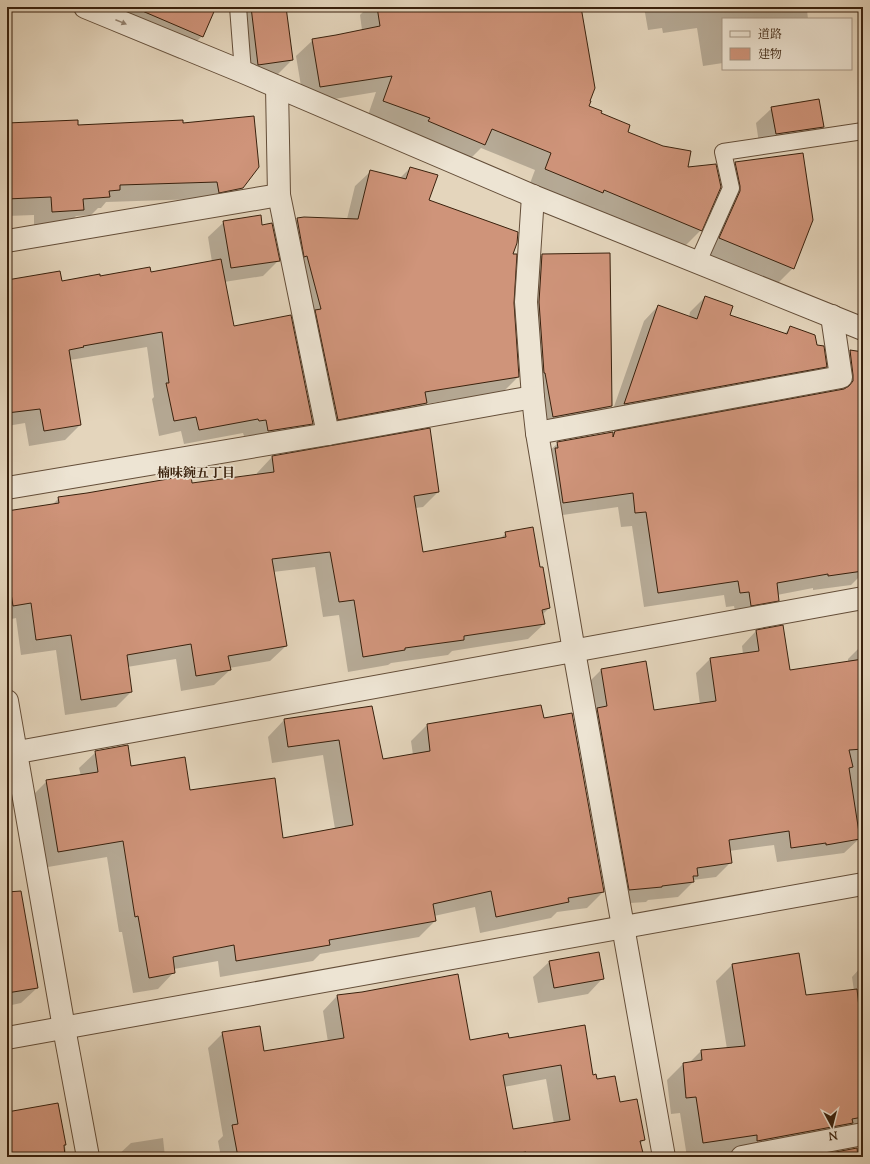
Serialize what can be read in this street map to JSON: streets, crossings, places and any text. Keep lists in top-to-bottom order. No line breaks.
{"districts":["楠味鋺五丁目"],"legend":["道路","建物"],"north":"bottom"}
